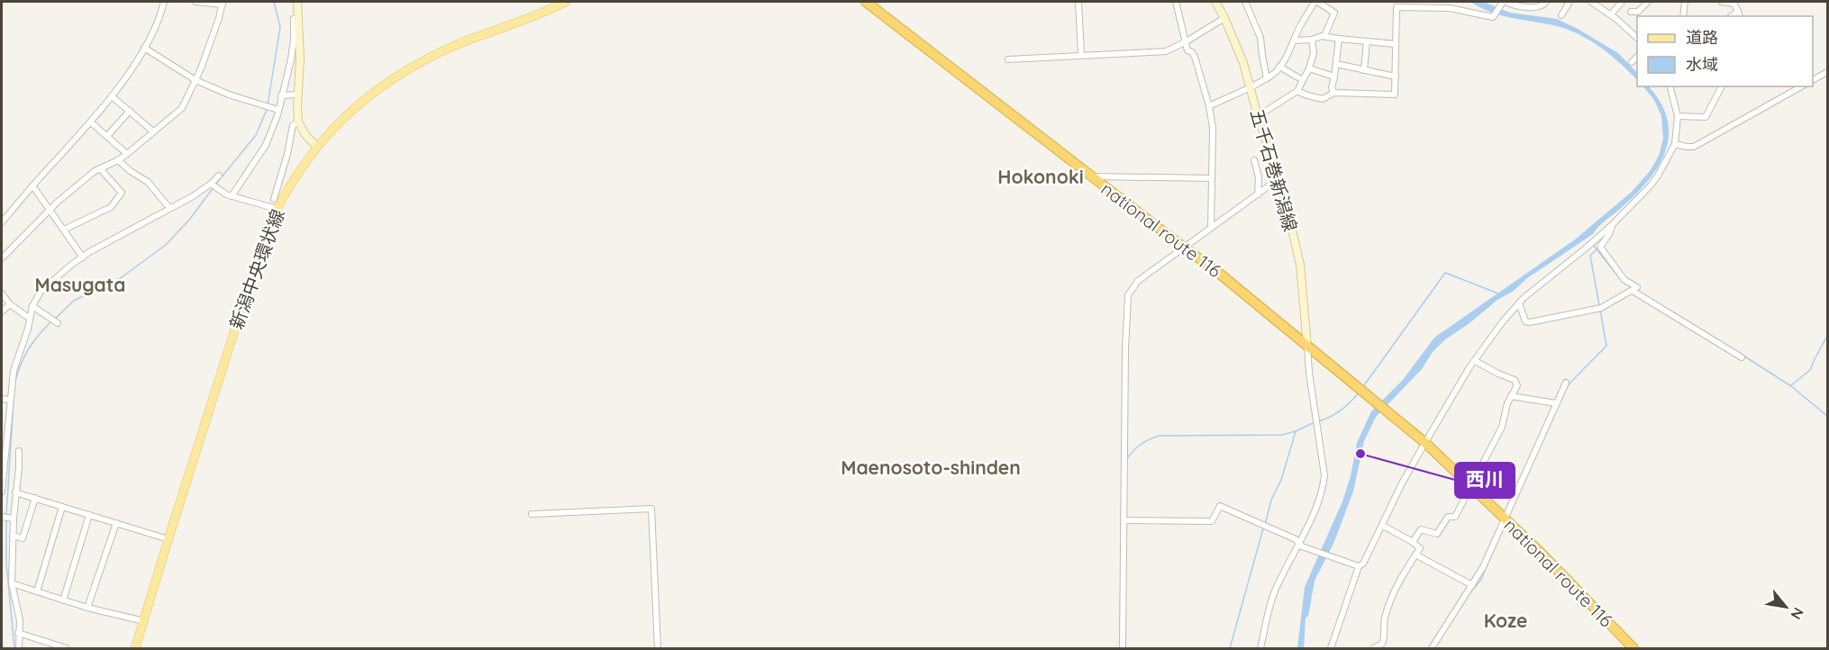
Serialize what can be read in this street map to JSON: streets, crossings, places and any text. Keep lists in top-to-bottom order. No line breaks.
{"streets":{"highway":["national route 116"],"main road":["五千石巻新潟線","新潟中央環状線"]},"crossings":[["五千石巻新潟線","national route 116"]],"districts":["Hokonoki","Masugata","Maenosoto-shinden","Koze"],"places":["西川"],"legend":["道路","水域"],"north":"bottom right"}
